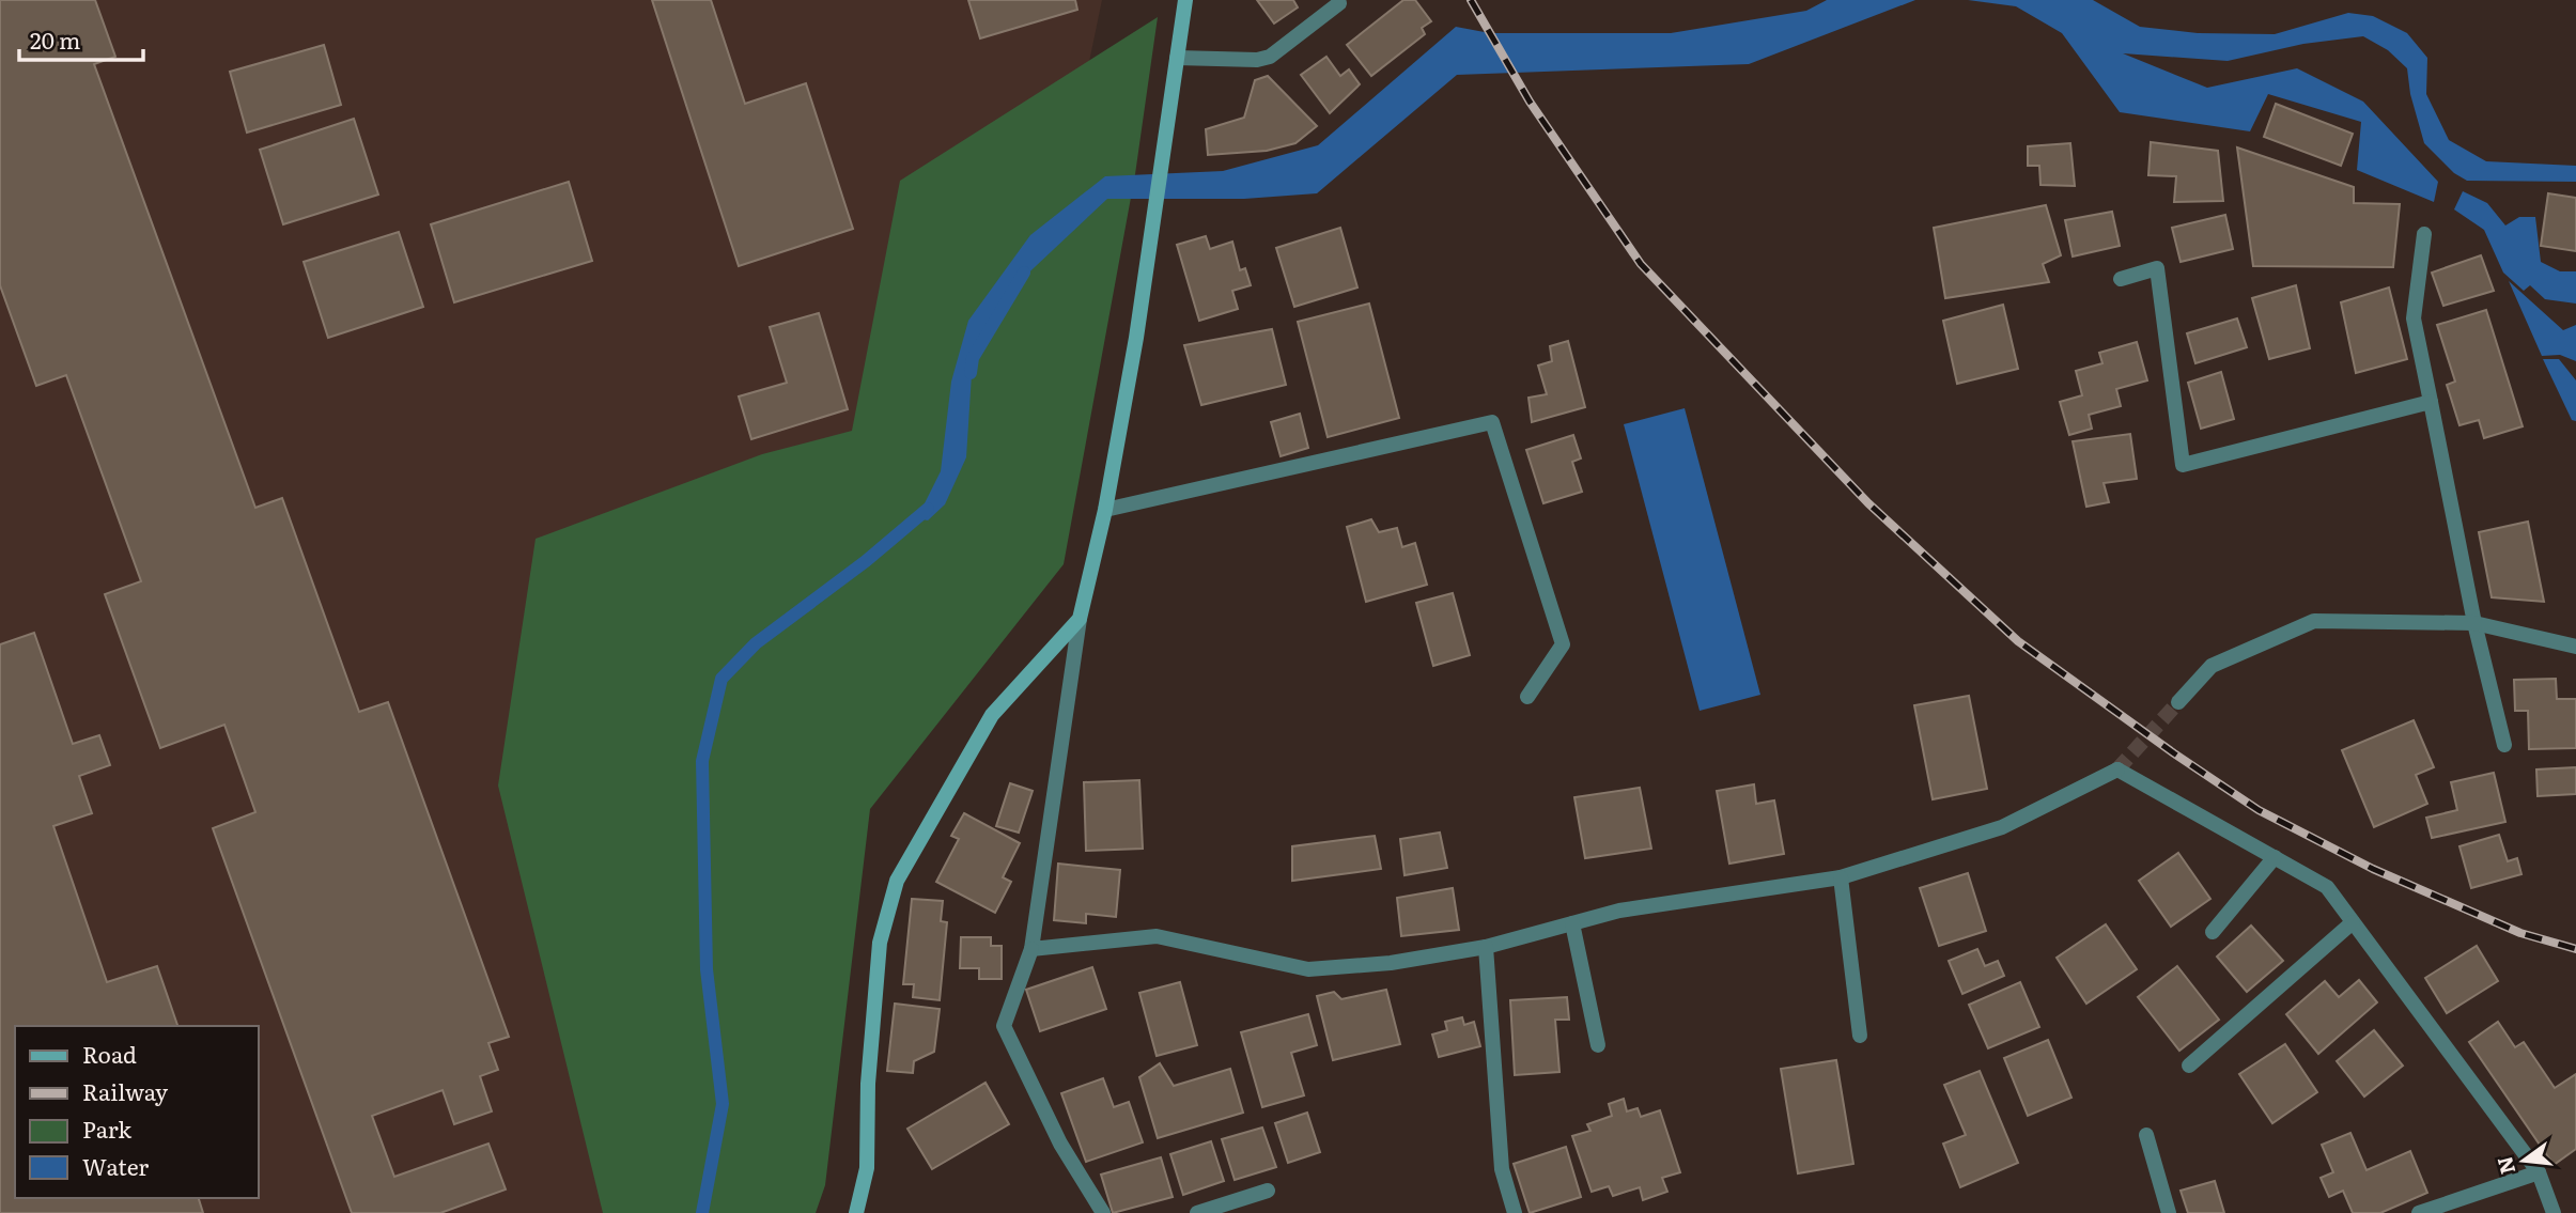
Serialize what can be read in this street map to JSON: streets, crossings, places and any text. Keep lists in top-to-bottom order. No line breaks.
{"legend":["Road","Railway","Park","Water"],"scale_bar":"20 m","north":"left"}
